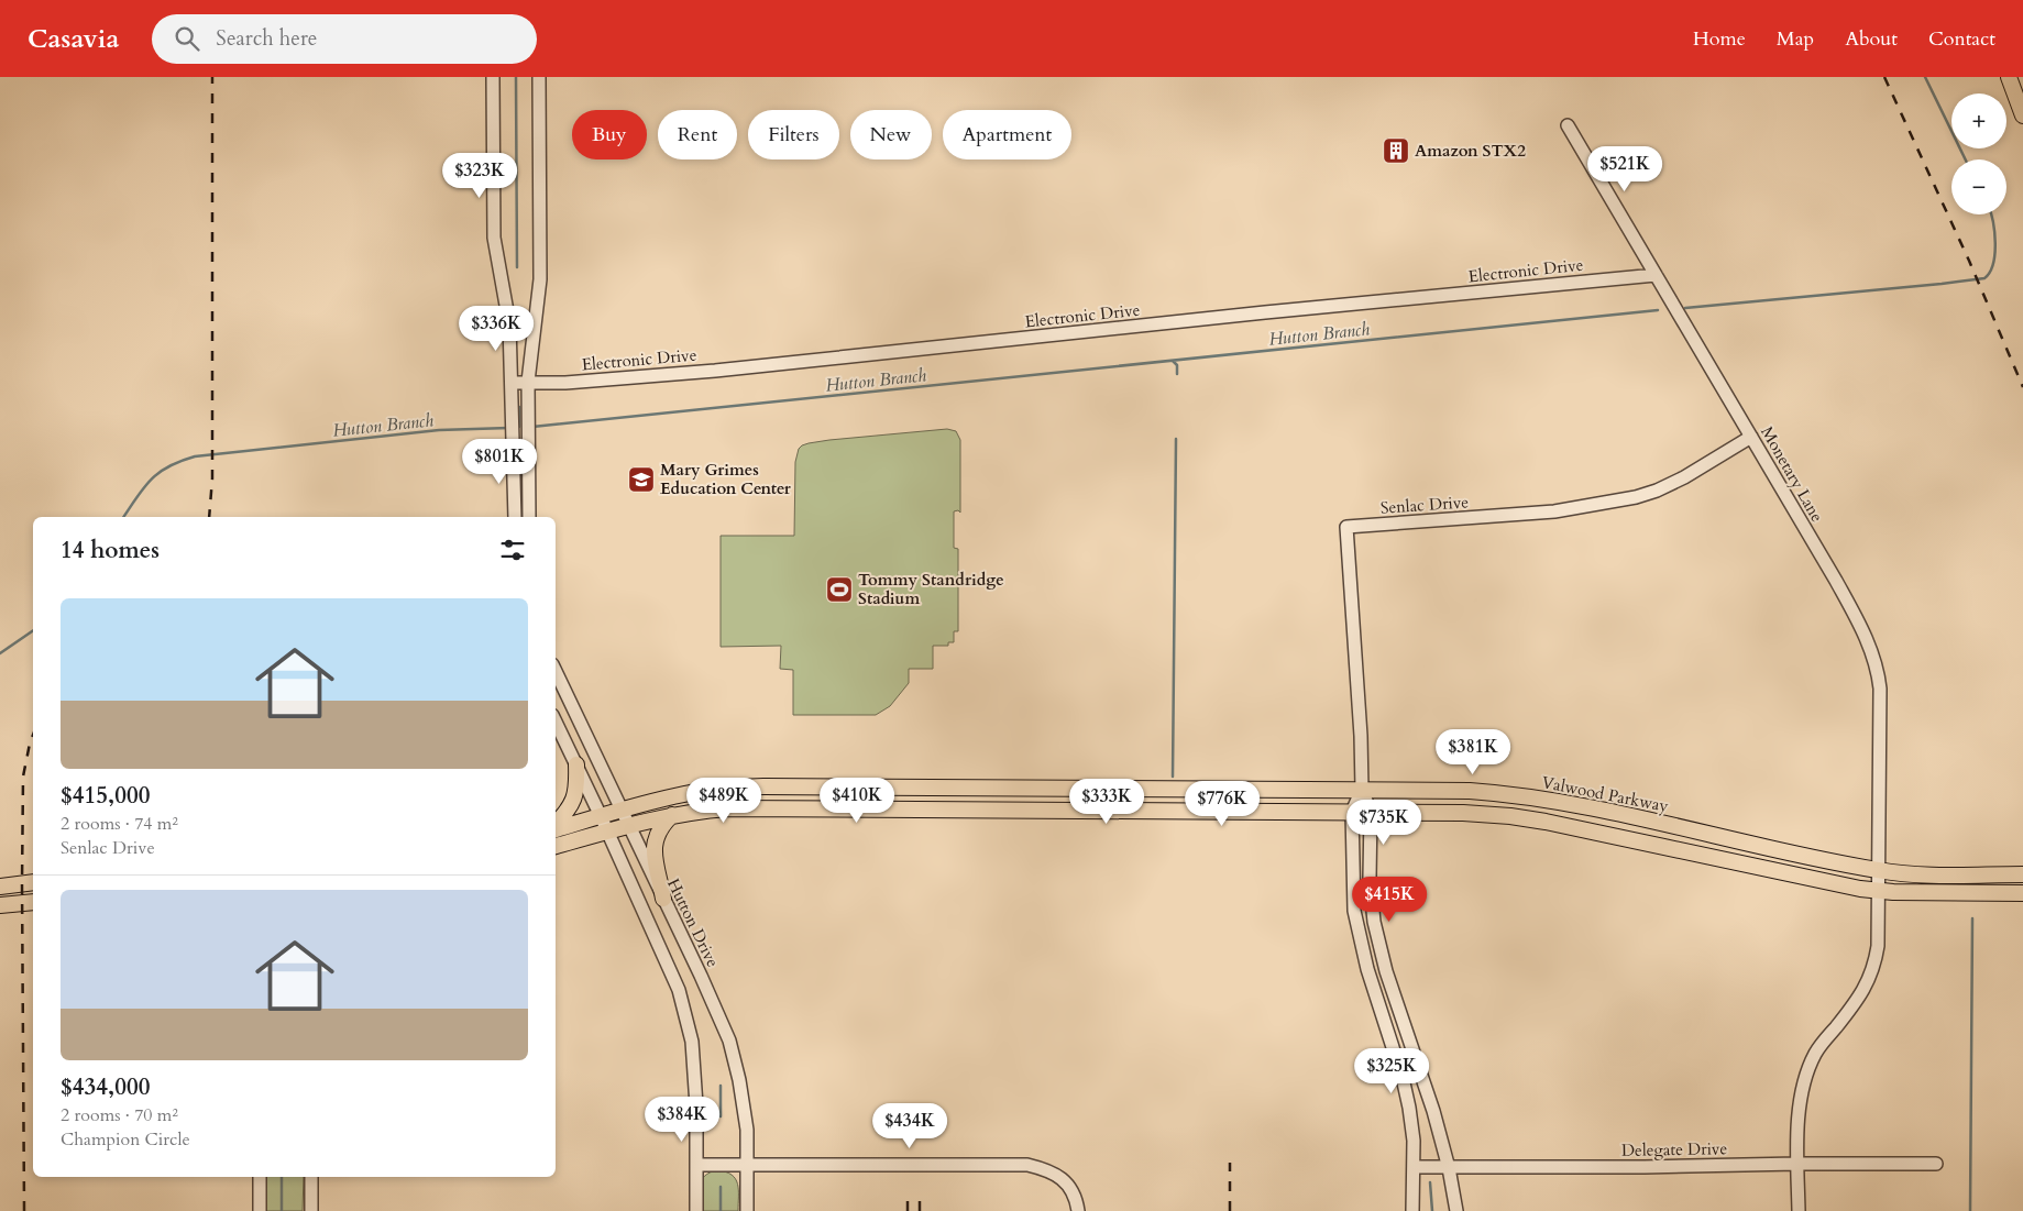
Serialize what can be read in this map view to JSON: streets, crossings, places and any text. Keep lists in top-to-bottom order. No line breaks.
{"streets":{"main road":["Valwood Parkway"],"street":["Electronic Drive","Monetary Lane","Senlac Drive","Hutton Drive","Delegate Drive"]},"crossings":[["Electronic Drive","Monetary Lane"],["Monetary Lane","Senlac Drive"],["Monetary Lane","Valwood Parkway"],["Monetary Lane","Delegate Drive"],["Senlac Drive","Valwood Parkway"],["Senlac Drive","Delegate Drive"],["Valwood Parkway","Hutton Drive"]],"water":["Hutton Branch"],"places":{"building":["Amazon STX2"],"school or university":["Mary Grimes Education Center"],"sports":["Tommy Standridge Stadium"]},"page":{"header":"Casavia","search":"Search here","nav":["Home","Map","About","Contact"],"map_buttons":["+","−"],"chip":["Buy","Rent","Filters","New","Apartment"],"price":["$521K","$323K","$336K","$801K","$381K","$489K","$410K","$333K","$776K","$735K","$415K","$325K","$384K","$434K"],"heading":"14 homes","list":[{"name":"$415,000","note":"2 rooms · 74 m² · Senlac Drive"},{"name":"$434,000","note":"2 rooms · 70 m² · Champion Circle"}]}}
